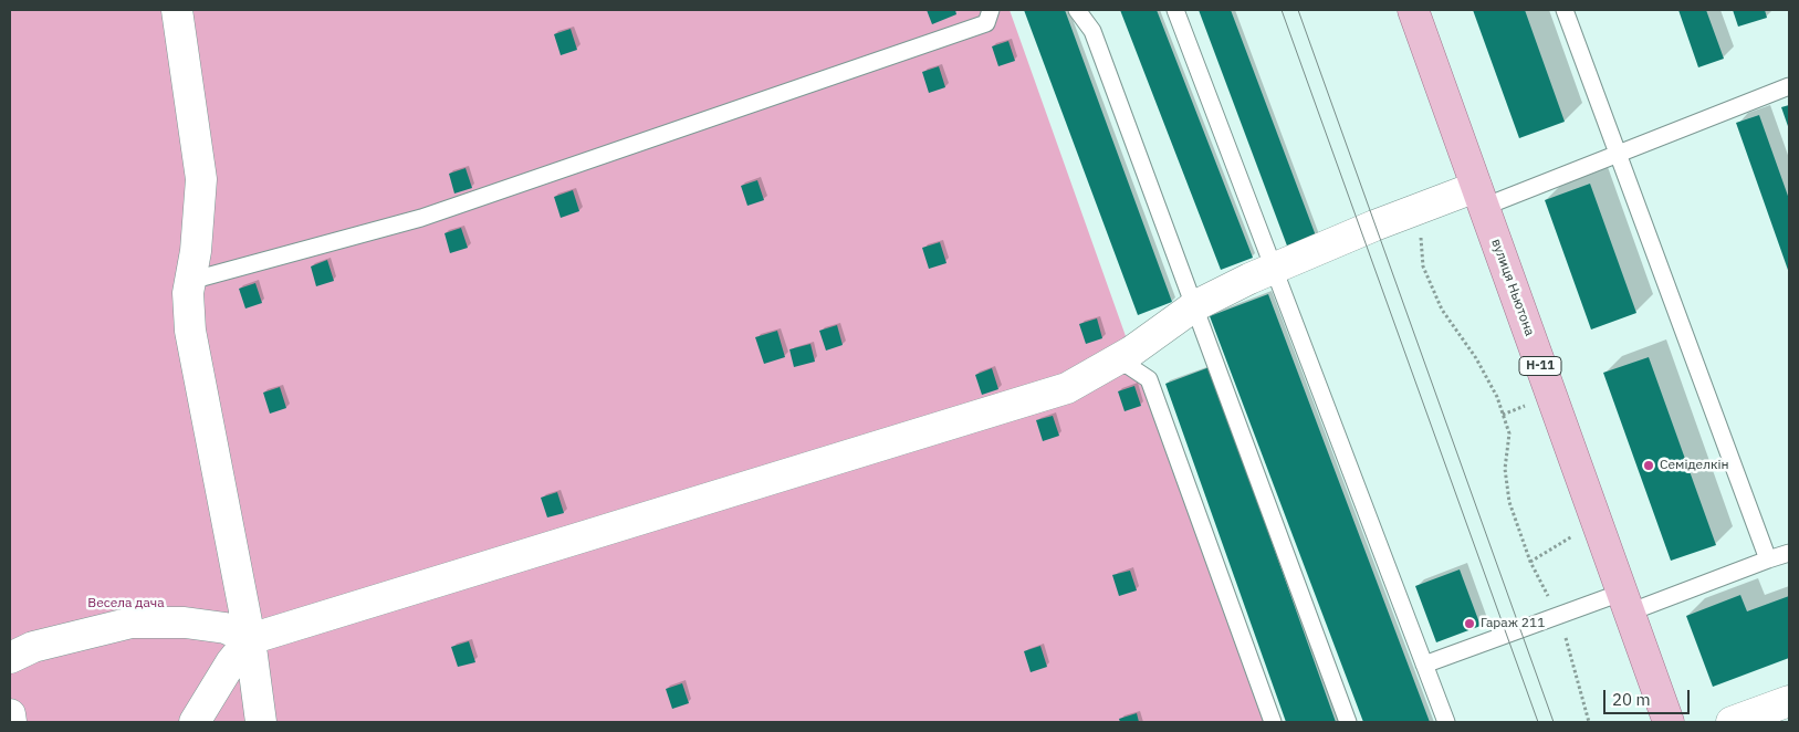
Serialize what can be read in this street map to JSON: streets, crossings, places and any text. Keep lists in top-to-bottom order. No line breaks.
{"streets":{"main road":["вулиця Ньютона","Н-11"]},"parks":["Весела дача"],"places":["Семіделкін","Гараж 211"],"scale_bar":"20 m"}
